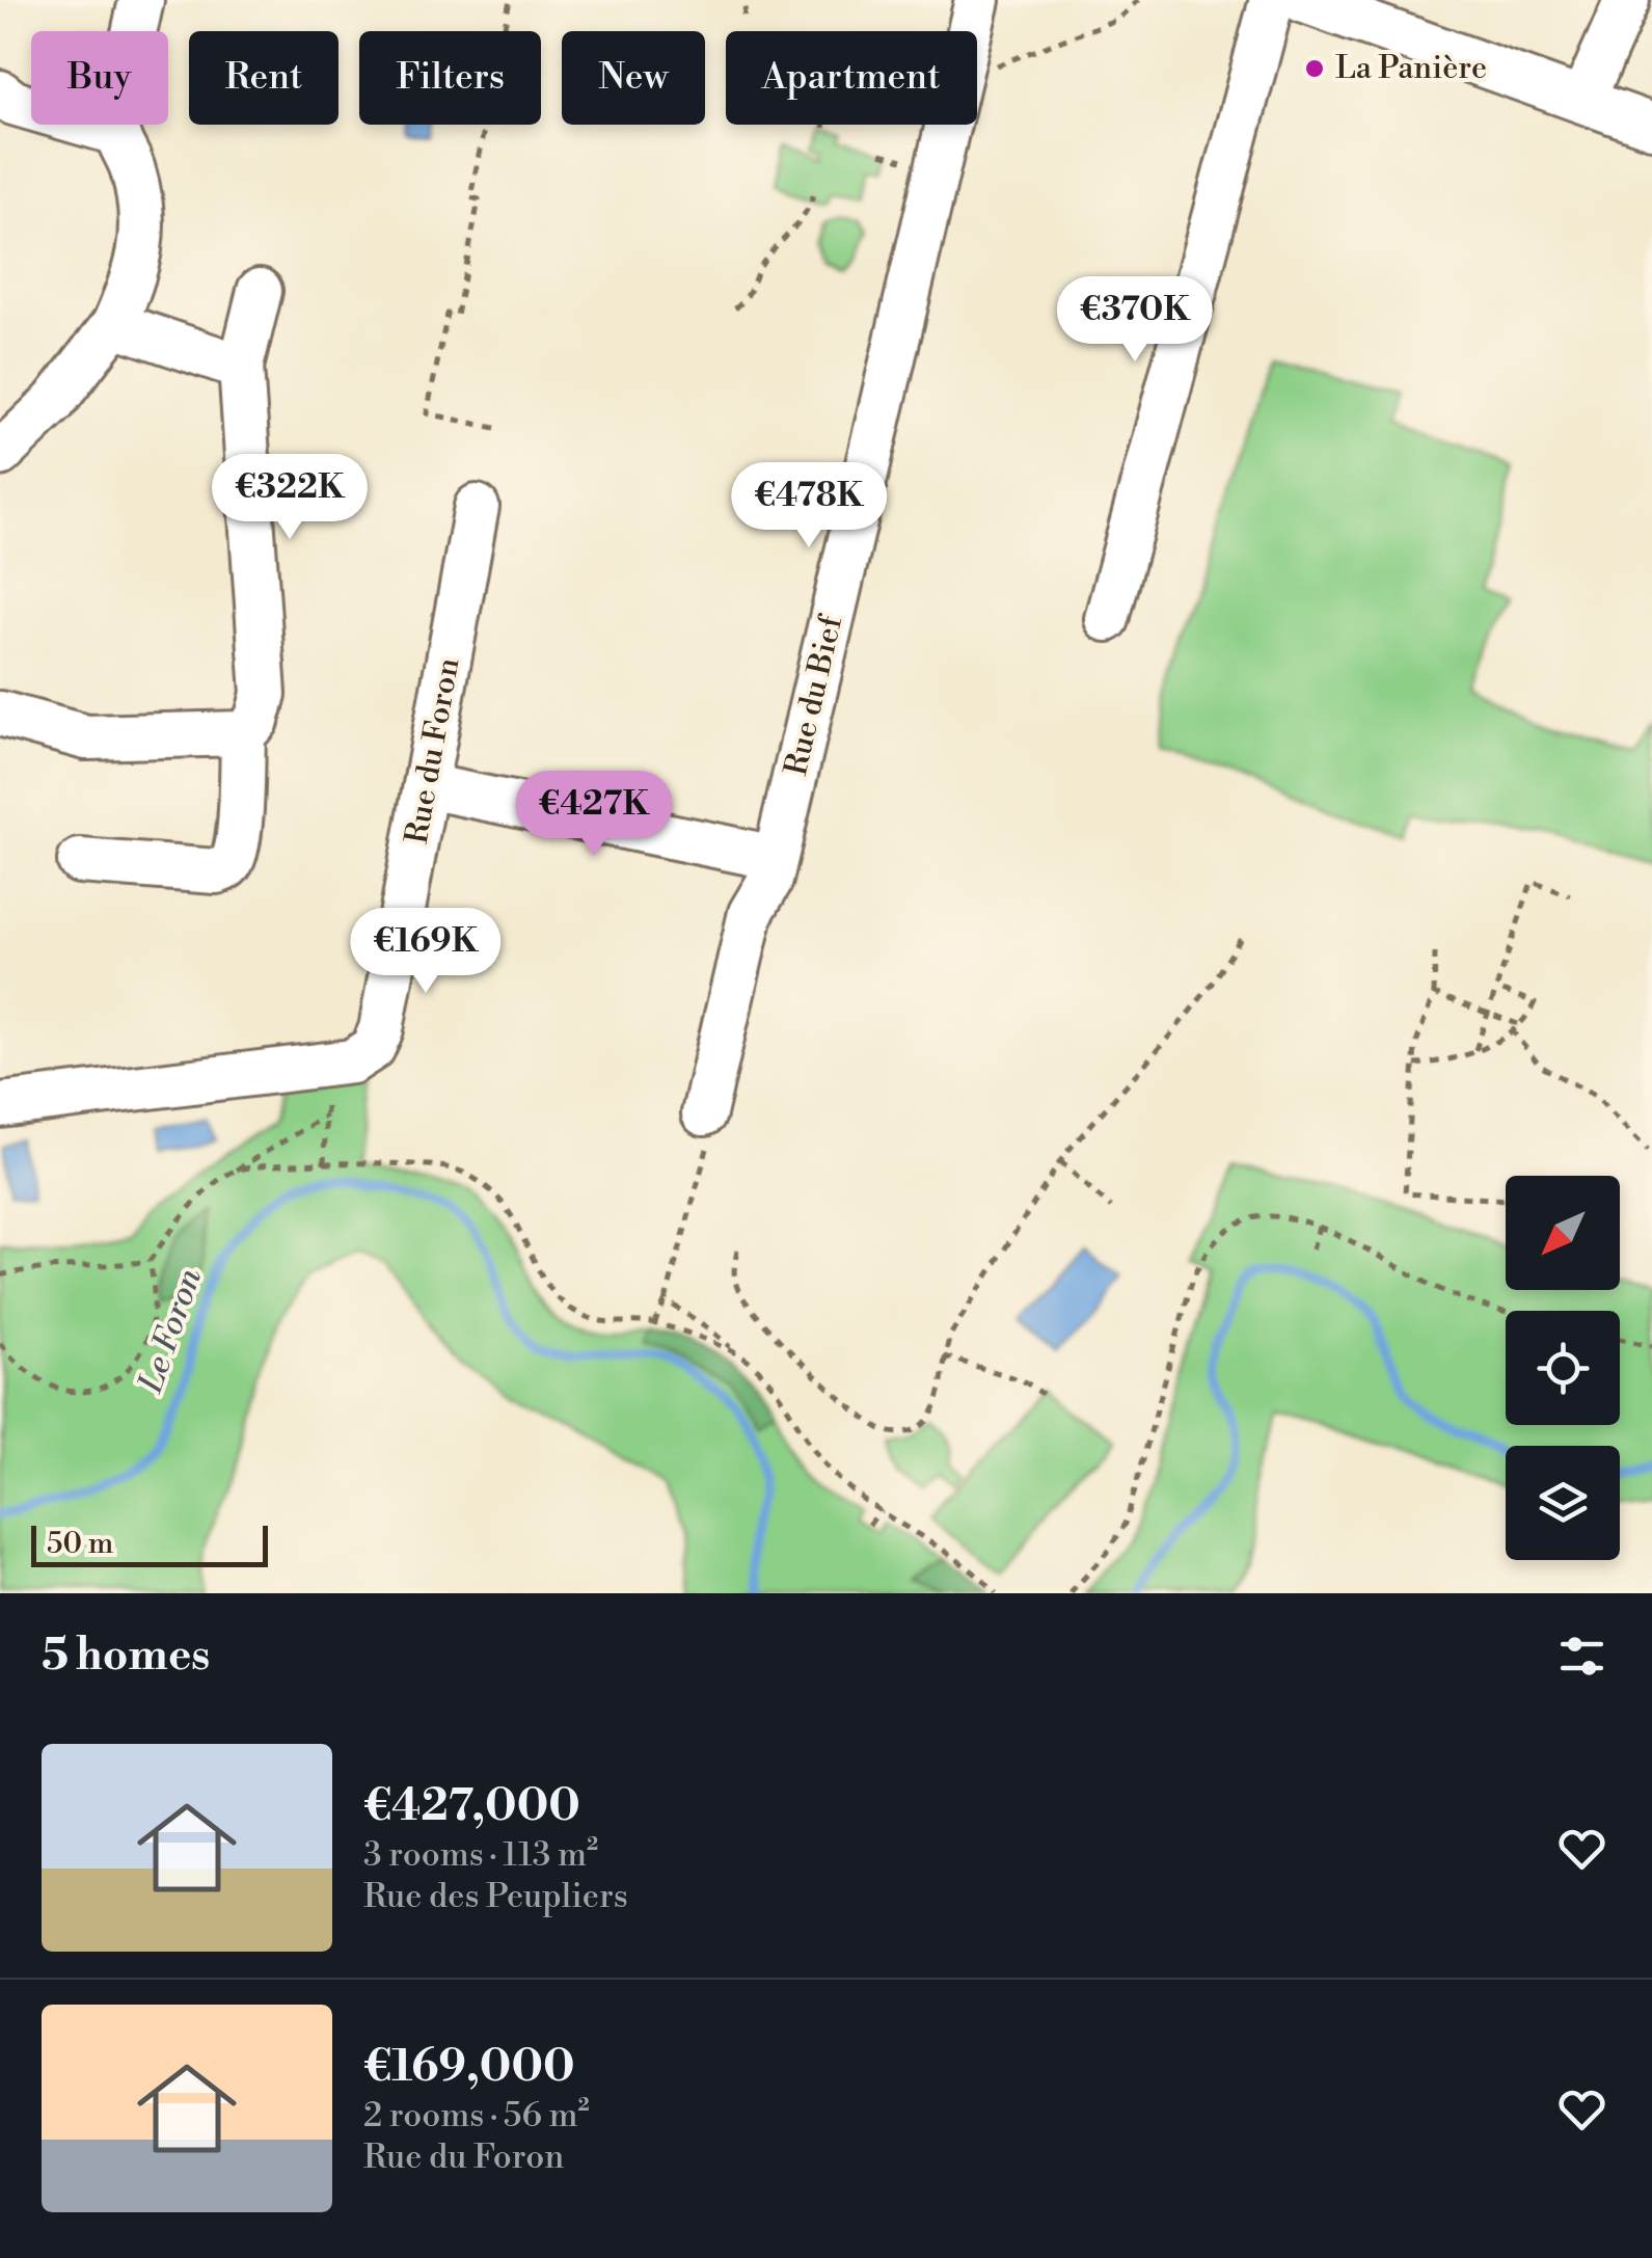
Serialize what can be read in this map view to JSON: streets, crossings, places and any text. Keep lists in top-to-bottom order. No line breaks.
{"streets":{"street":["Rue du Bief","Rue du Foron"]},"water":["Le Foron"],"places":["La Panière"],"scale_bar":"50 m","north":"bottom left","page":{"chip":["Buy","Rent","Filters","New","Apartment"],"price":["€370K","€322K","€478K","€427K","€169K"],"scale":"50 m","heading":"5 homes","list":[{"name":"€427,000","note":"3 rooms · 113 m² · Rue des Peupliers"},{"name":"€169,000","note":"2 rooms · 56 m² · Rue du Foron"}]}}
